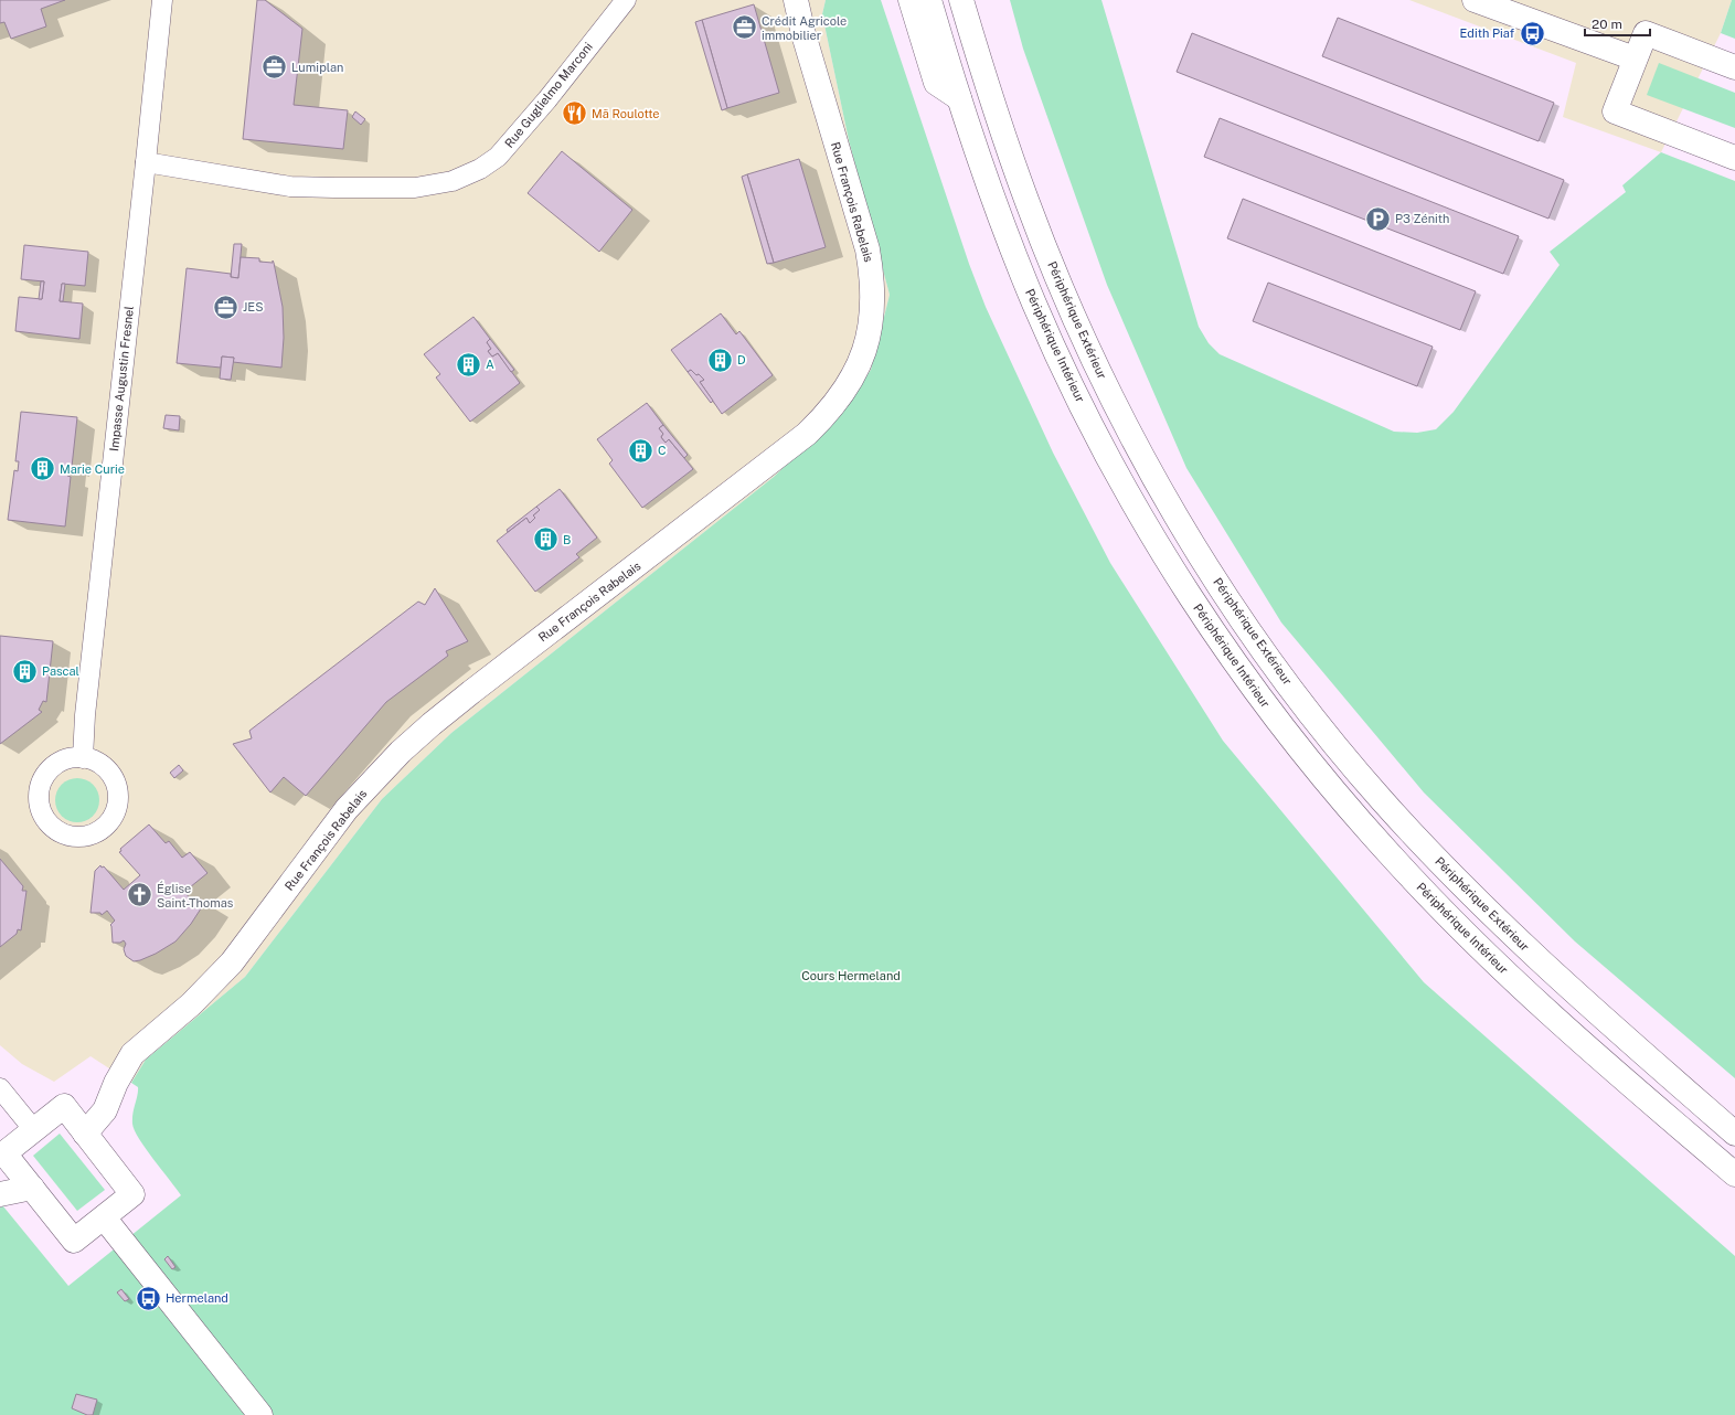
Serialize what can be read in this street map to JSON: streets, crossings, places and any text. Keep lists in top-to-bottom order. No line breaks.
{"streets":{"main road":["Rue François Rabelais","Périphérique Extérieur","Périphérique Intérieur"],"street":["Rue Guglielmo Marconi","Impasse Augustin Fresnel"]},"crossings":[["Rue Guglielmo Marconi","Impasse Augustin Fresnel"]],"parks":["Cours Hermeland"],"places":{"office":["Crédit Agricole immobilier","Lumiplan","JES"],"bus stop":["Edith Piaf","Hermeland"],"restaurant":["Mã Roulotte"],"parking":["P3 Zénith"],"building":["D","A","C","Marie Curie","B","Pascal"],"church":["Église Saint-Thomas"]},"scale_bar":"20 m"}
